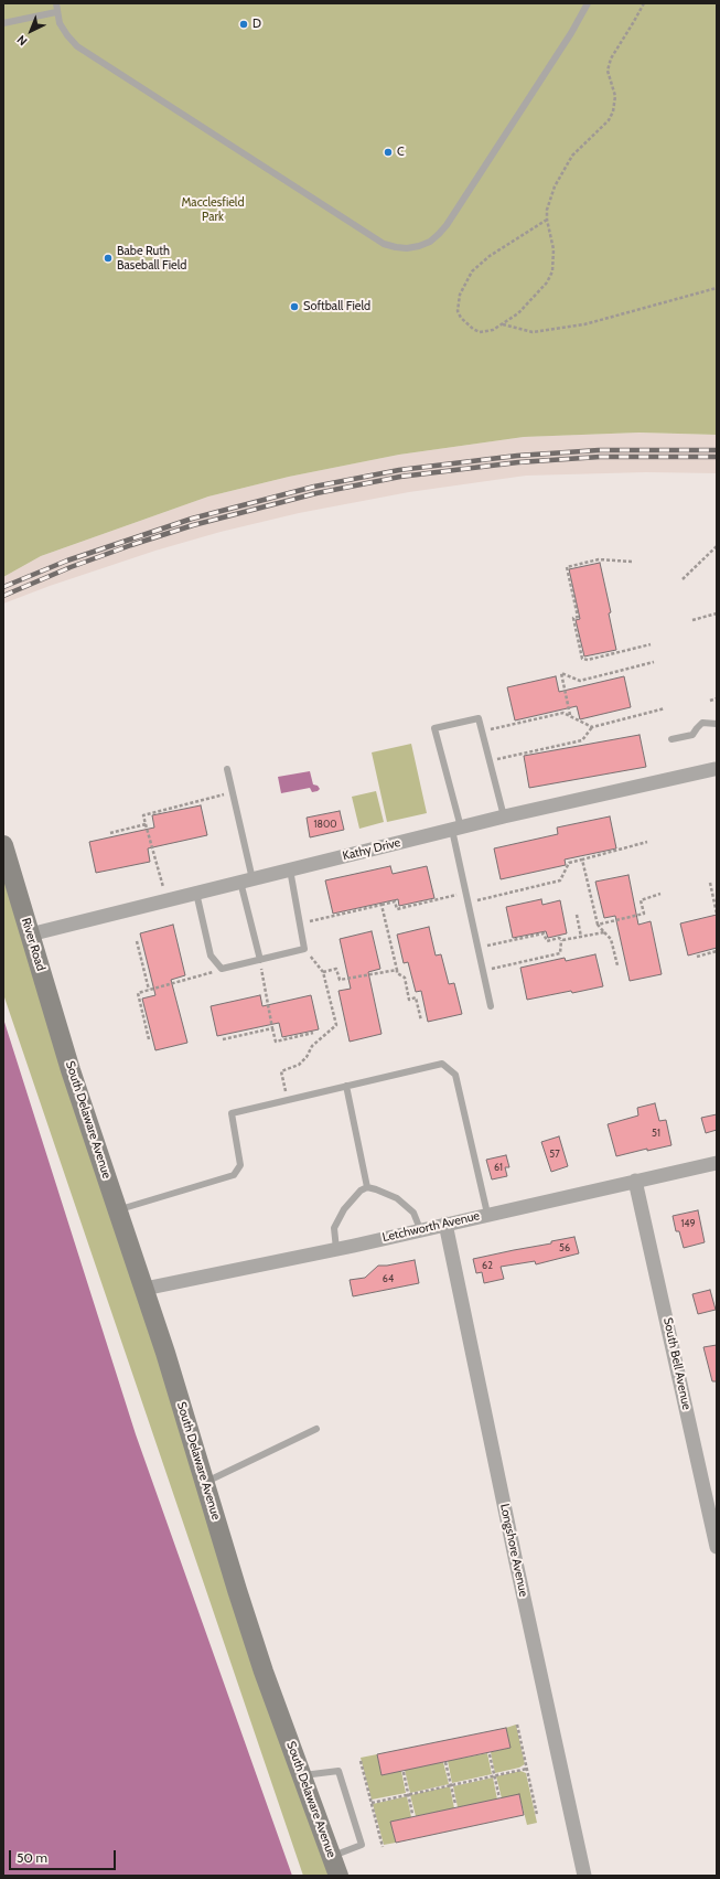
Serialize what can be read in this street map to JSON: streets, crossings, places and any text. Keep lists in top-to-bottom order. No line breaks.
{"streets":{"main road":["River Road","South Delaware Avenue"],"street":["Kathy Drive","Letchworth Avenue","South Bell Avenue","Longshore Avenue"]},"crossings":[["Kathy Drive","River Road"],["River Road","South Delaware Avenue"],["South Delaware Avenue","Letchworth Avenue"],["Letchworth Avenue","South Bell Avenue"],["Letchworth Avenue","Longshore Avenue"]],"parks":["Macclesfield Park"],"places":["D","C","Babe Ruth Baseball Field","Softball Field"],"house_numbers":["1800","51","57","61","149","56","62","64"],"scale_bar":"50 m","north":"bottom left"}
